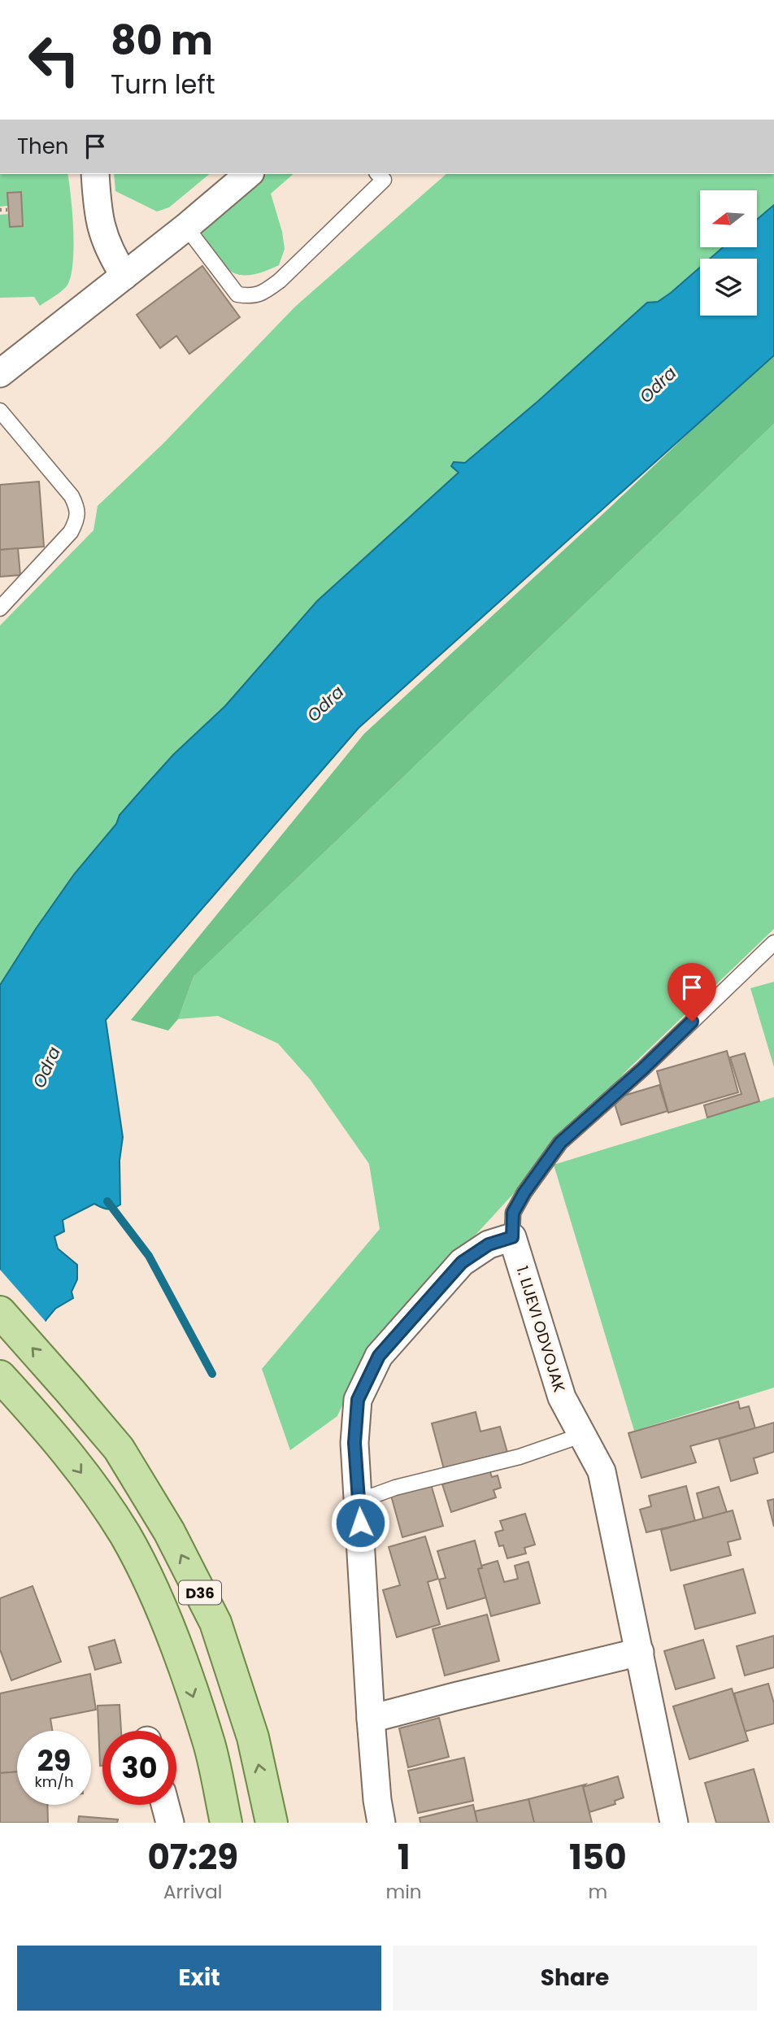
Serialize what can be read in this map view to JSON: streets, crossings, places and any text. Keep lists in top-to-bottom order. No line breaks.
{"streets":{"main road":["D36"],"street":["1. LIJEVI ODVOJAK"]},"water":["Odra"],"north":"left","page":{"turn":["80 m","Turn left"],"then":"Then","speed":"29 km/h","limit":"30","eta":["07:29","Arrival","1","min","150","m"],"buttons":["Exit","Share"]}}
